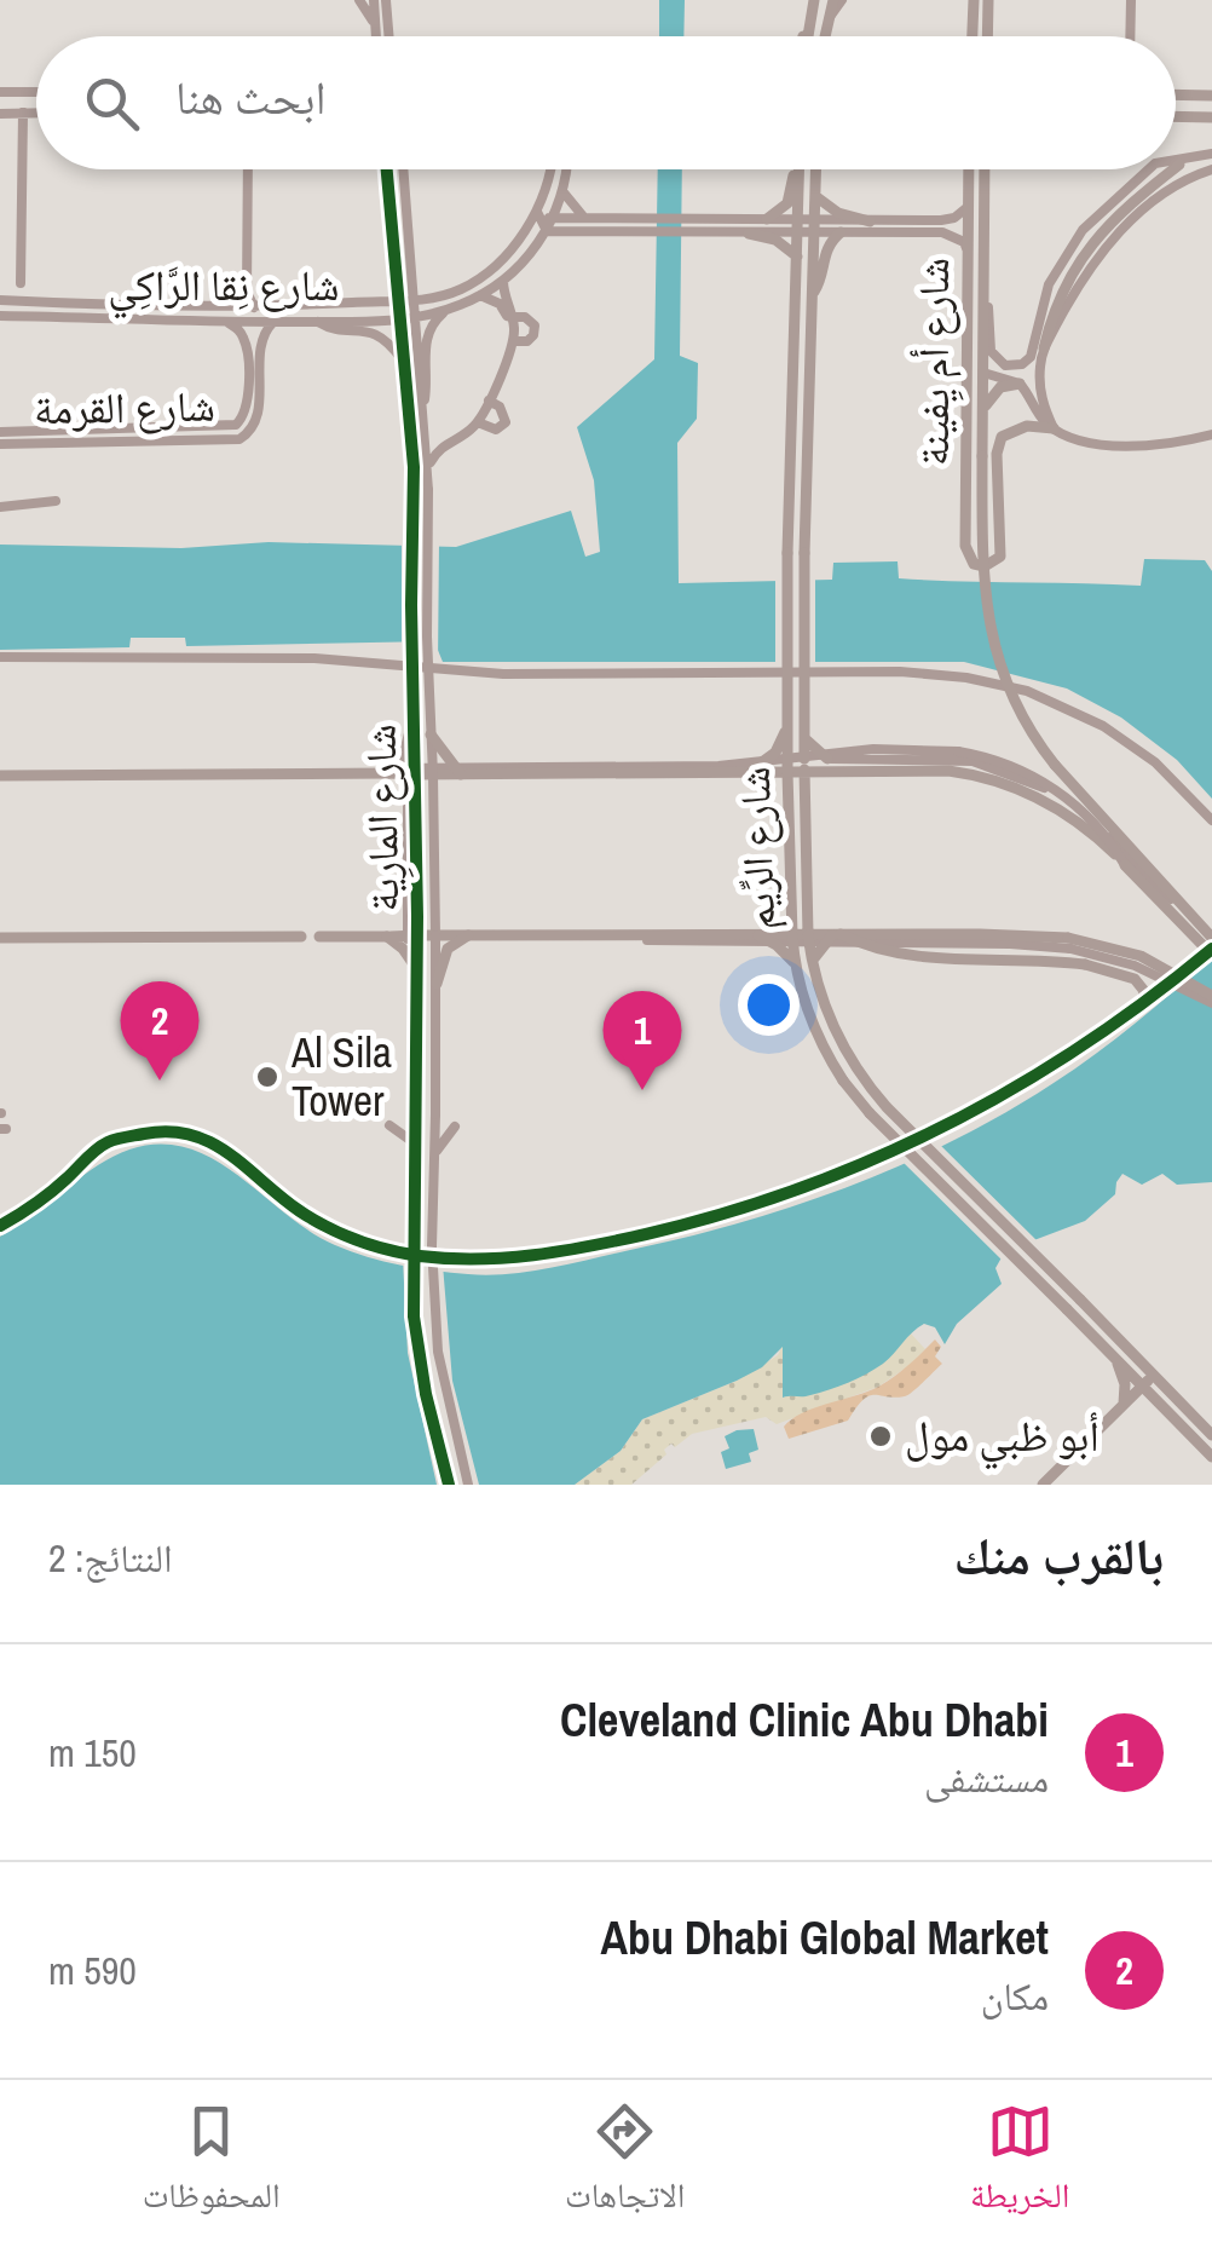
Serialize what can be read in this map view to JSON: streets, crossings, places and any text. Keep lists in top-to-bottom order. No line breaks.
{"streets":{"main road":["شارع أم يِفينة","شارع الرِّيم"],"street":["شارع نِقا الرَّاكِي","شارع القرمة","شارع المارِية"]},"crossings":[["شارع نِقا الرَّاكِي","شارع القرمة"],["شارع نِقا الرَّاكِي","شارع المارِية"]],"places":["Al Sila Tower","أبو ظبي مول"],"page":{"search":"ابحث هنا","pins":["2","1"],"heading":["بالقرب منك","النتائج: 2"],"list":[{"mark":"1","name":"Cleveland Clinic Abu Dhabi","note":"مستشفى","value":"150 m"},{"mark":"2","name":"Abu Dhabi Global Market","note":"مكان","value":"590 m"}],"nav":["الخريطة","الاتجاهات","المحفوظات"]}}
